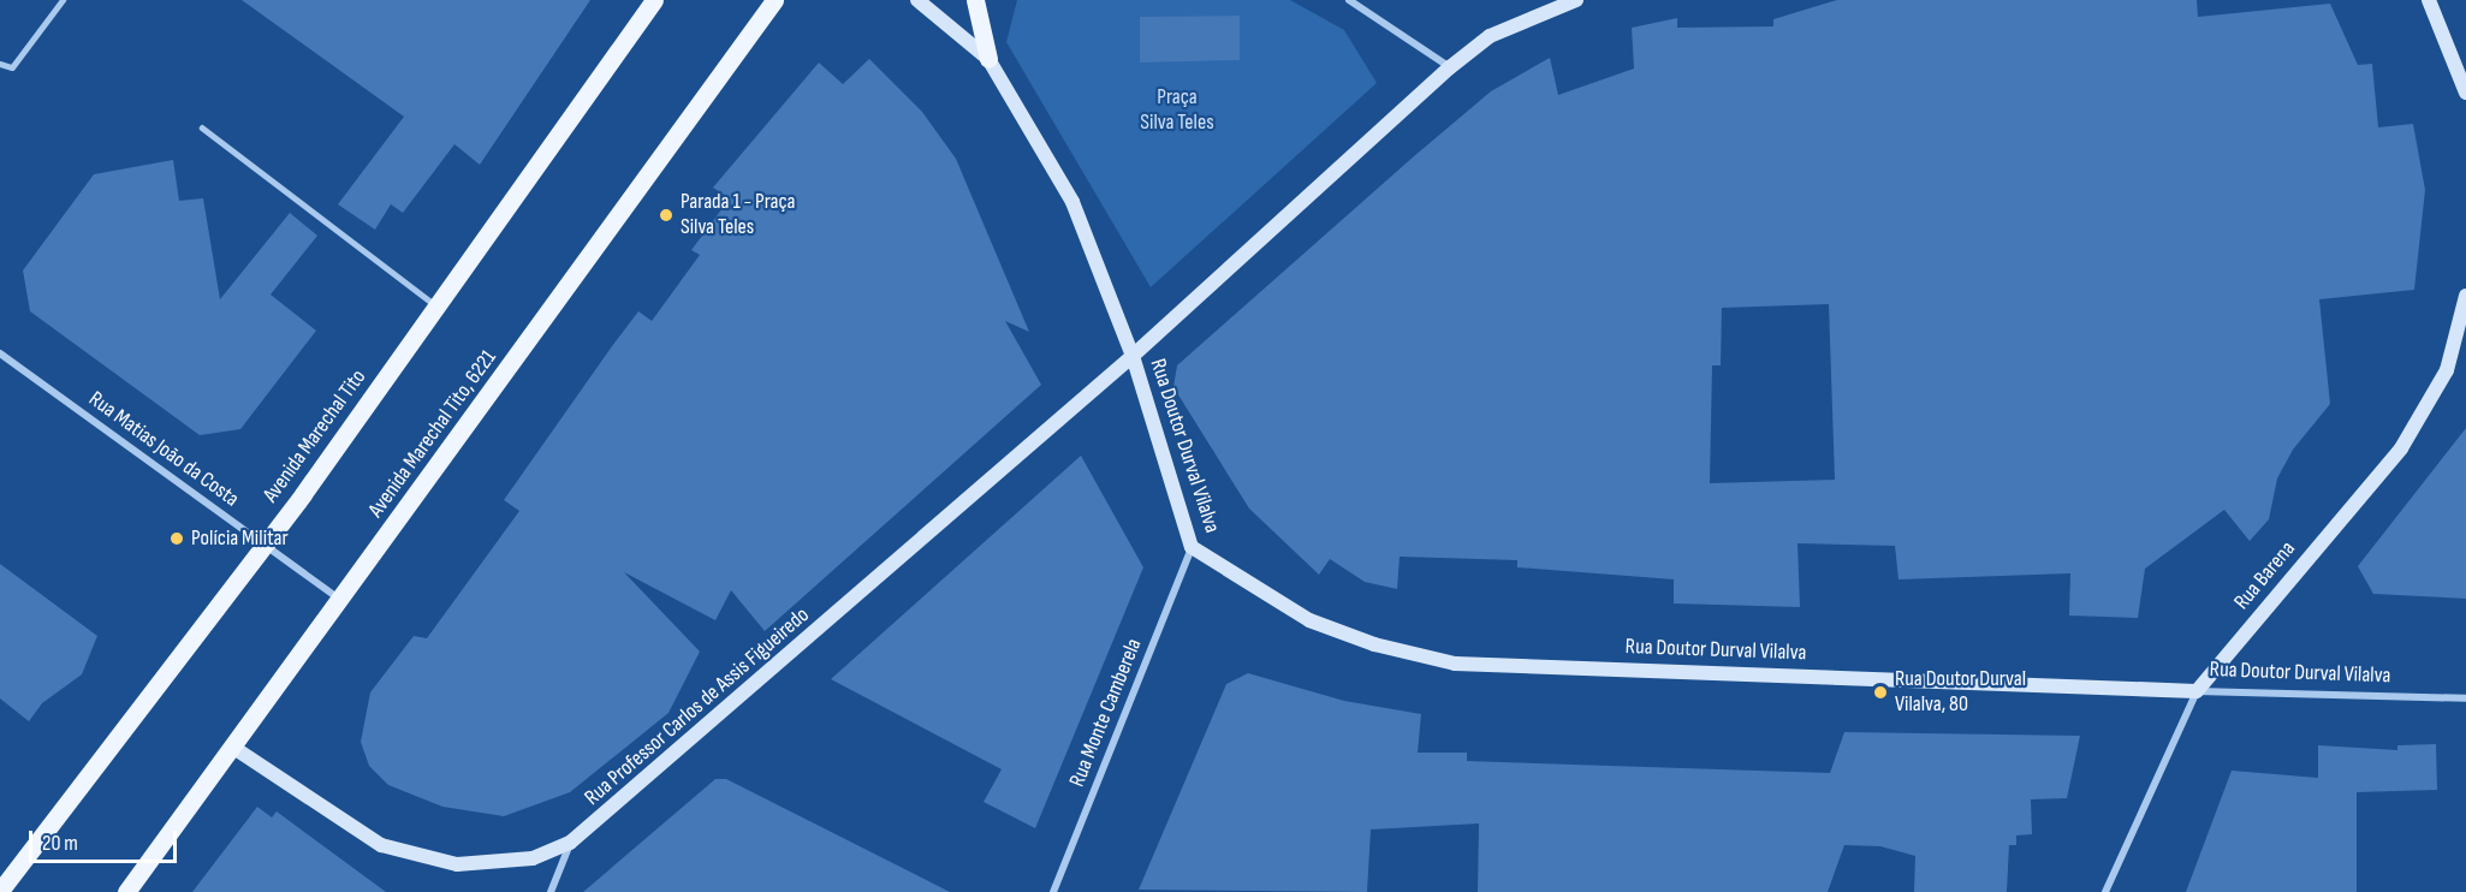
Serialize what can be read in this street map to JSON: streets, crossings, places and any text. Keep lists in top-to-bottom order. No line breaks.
{"streets":{"main road":["Avenida Marechal Tito, 6221","Avenida Marechal Tito","Rua Doutor Durval Vilalva","Rua Barena","Rua Professor Carlos de Assis Figueiredo"],"street":["Rua Matias João da Costa","Rua Monte Camberela"]},"crossings":[["Avenida Marechal Tito, 6221","Rua Matias João da Costa"],["Avenida Marechal Tito, 6221","Rua Professor Carlos de Assis Figueiredo"],["Avenida Marechal Tito","Rua Matias João da Costa"],["Rua Doutor Durval Vilalva","Rua Barena"],["Rua Doutor Durval Vilalva","Rua Professor Carlos de Assis Figueiredo"],["Rua Doutor Durval Vilalva","Rua Monte Camberela"]],"parks":["Praça Silva Teles"],"places":["Parada 1 - Praça Silva Teles","Polícia Militar","Rua Doutor Durval Vilalva, 80"],"scale_bar":"20 m"}
